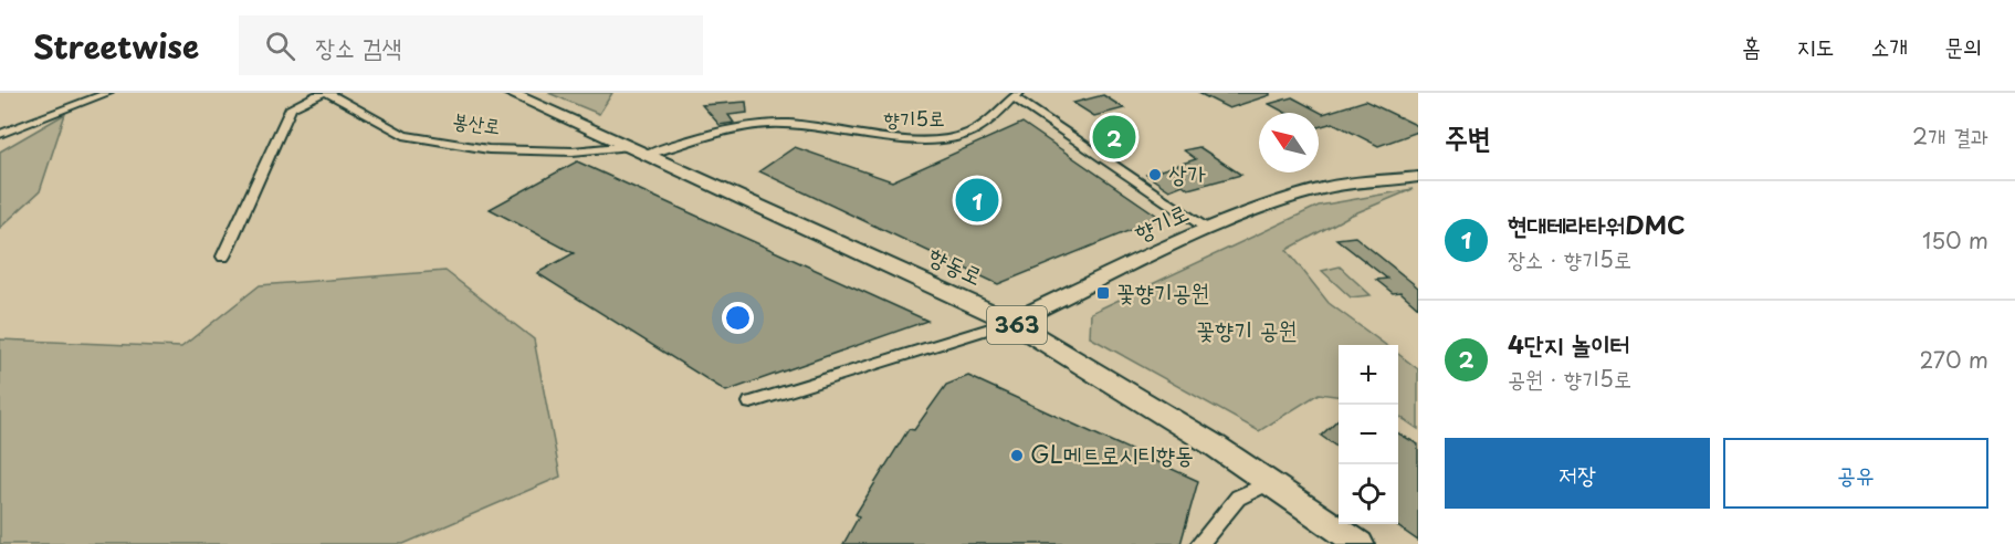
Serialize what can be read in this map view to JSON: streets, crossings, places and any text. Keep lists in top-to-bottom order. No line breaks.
{"streets":{"main road":["봉산로","향기로","향동로","363"],"street":["향기5로"]},"crossings":[["향기5로","봉산로"],["향기5로","향기로"],["향기5로","향동로"],["봉산로","향동로"],["향기로","향동로"]],"parks":["꽃향기 공원"],"places":{"other":["상가","GL메트로시티향동"],"transit":["꽃향기공원"]},"north":"top left","page":{"header":"Streetwise","search":"장소 검색","nav":["홈","지도","소개","문의"],"heading":["주변","2개 결과"],"pins":["2","1"],"list":[{"mark":"1","name":"현대테라타워DMC","note":"장소 · 향기5로","value":"150 m"},{"mark":"2","name":"4단지 놀이터","note":"공원 · 향기5로","value":"270 m"}],"map_buttons":["+","−"],"buttons":["저장","공유"]}}
